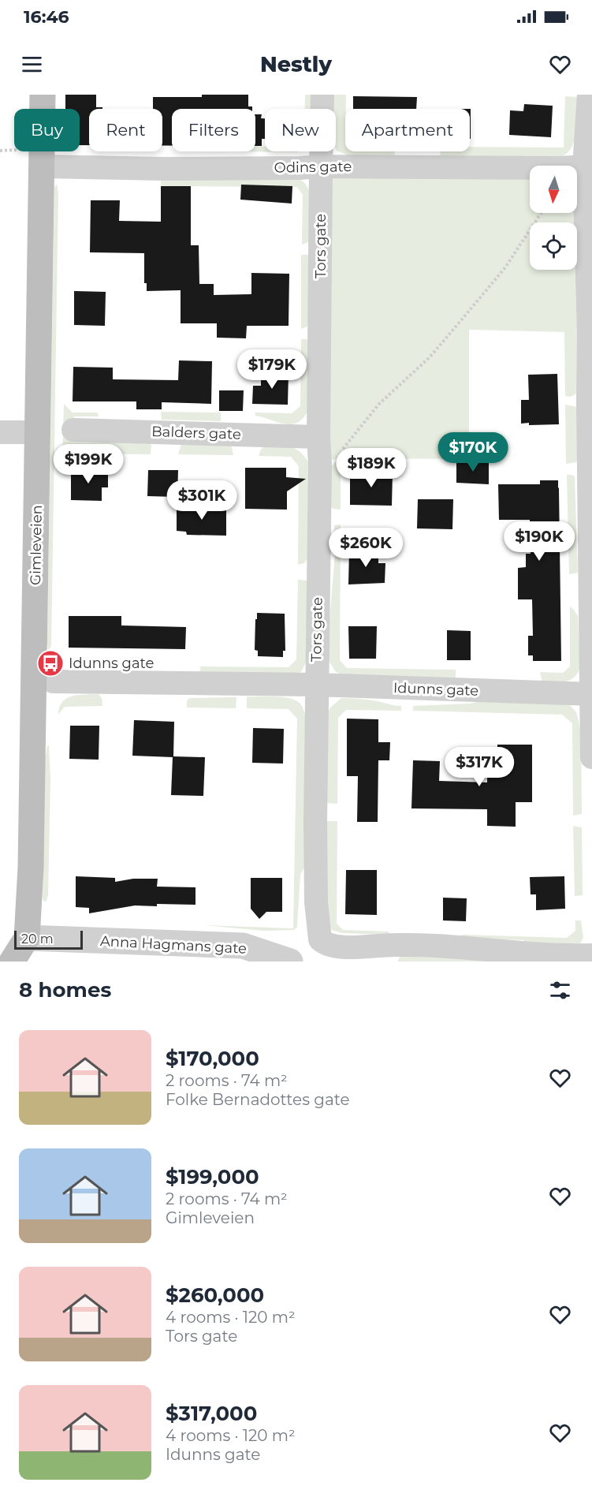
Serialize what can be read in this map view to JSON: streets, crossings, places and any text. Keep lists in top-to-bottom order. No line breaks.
{"streets":{"main road":["Gimleveien"],"street":["Odins gate","Tors gate","Balders gate","Idunns gate","Anna Hagmans gate"]},"crossings":[["Odins gate","Tors gate"],["Odins gate","Gimleveien"],["Tors gate","Balders gate"],["Tors gate","Idunns gate"],["Gimleveien","Anna Hagmans gate"]],"places":{"bus stop":["Idunns gate"]},"scale_bar":"20 m","north":"bottom","page":{"status":"16:46","header":"Nestly","chip":["Buy","Rent","Filters","New","Apartment"],"price":["$179K","$170K","$199K","$189K","$301K","$190K","$260K","$317K"],"scale":"20 m","heading":"8 homes","list":[{"name":"$170,000","note":"2 rooms · 74 m² · Folke Bernadottes gate"},{"name":"$199,000","note":"2 rooms · 74 m² · Gimleveien"},{"name":"$260,000","note":"4 rooms · 120 m² · Tors gate"},{"name":"$317,000","note":"4 rooms · 120 m² · Idunns gate"}]}}
